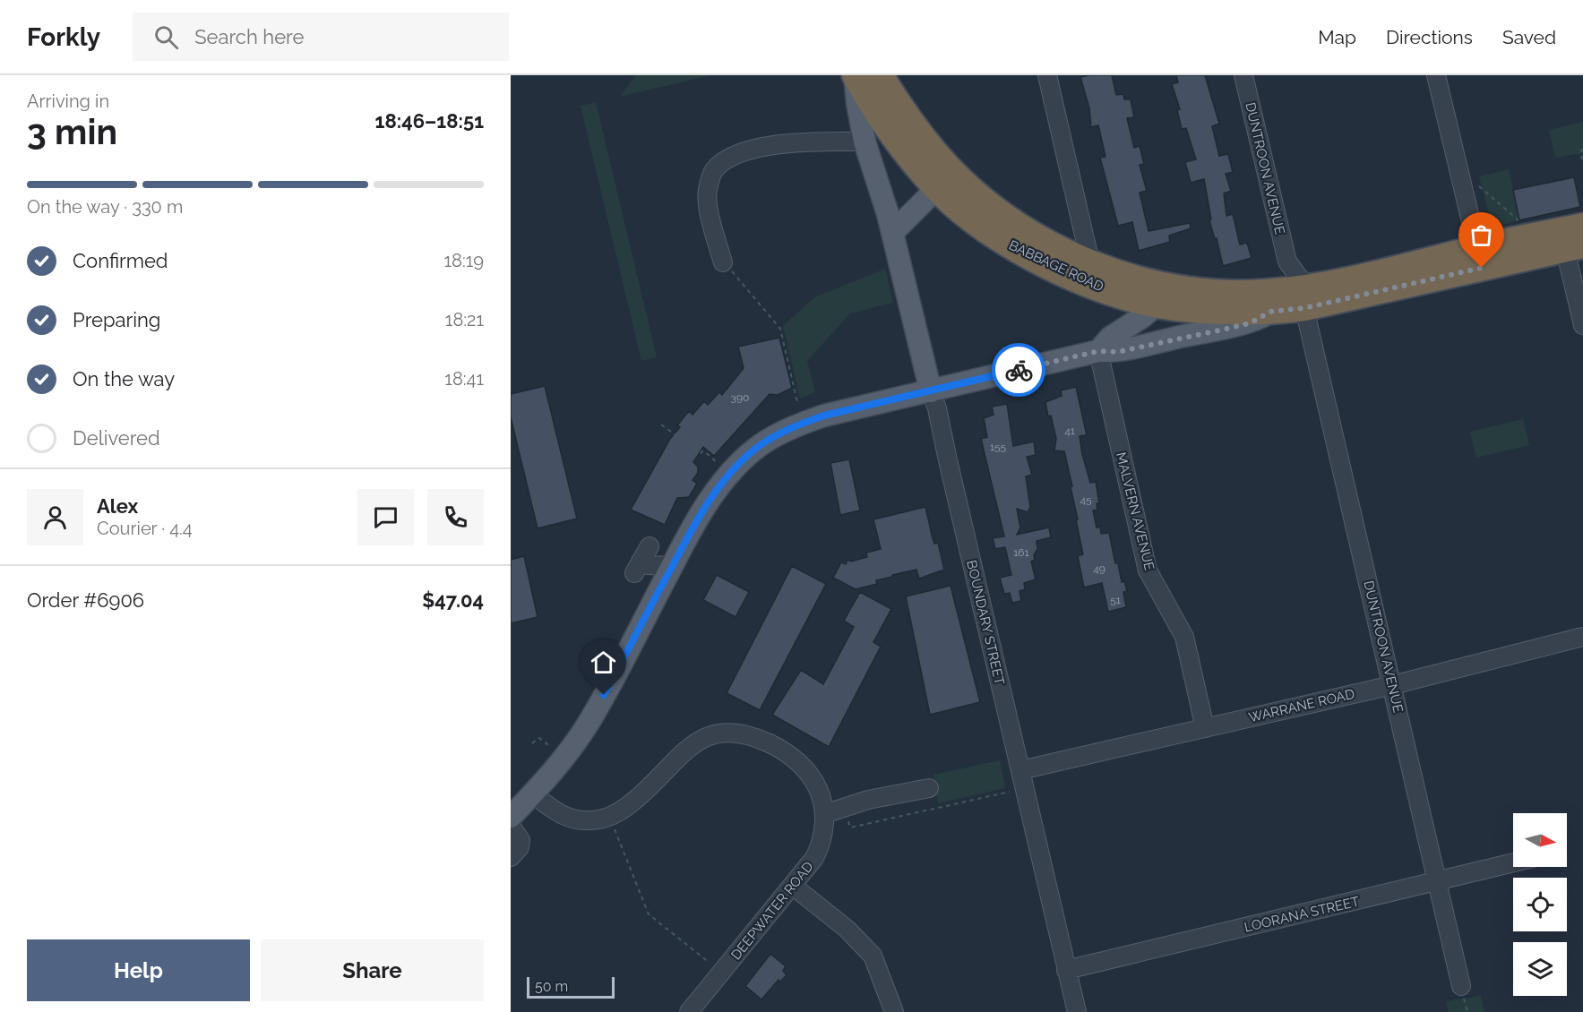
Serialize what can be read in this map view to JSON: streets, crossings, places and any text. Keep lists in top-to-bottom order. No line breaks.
{"streets":{"highway":["BABBAGE ROAD"],"main road":["BOUNDARY STREET"],"street":["DUNTROON AVENUE","MALVERN AVENUE","WARRANE ROAD","DEEPWATER ROAD","LOORANA STREET"]},"crossings":[["DUNTROON AVENUE","BABBAGE ROAD"],["DUNTROON AVENUE","WARRANE ROAD"],["DUNTROON AVENUE","LOORANA STREET"],["BABBAGE ROAD","BOUNDARY STREET"],["MALVERN AVENUE","WARRANE ROAD"],["BOUNDARY STREET","WARRANE ROAD"],["BOUNDARY STREET","LOORANA STREET"]],"house_numbers":["390","41","155","45","161","49","51"],"scale_bar":"50 m","north":"right","page":{"header":"Forkly","search":"Search here","nav":["Map","Directions","Saved"],"heading":["3 min","Arriving in","18:46–18:51"],"panel":["Alex","Courier · 4.4","Order #6906","$47.04"],"bar":"On the way · 330 m","list":[["Confirmed","18:19"],["Preparing","18:21"],["On the way","18:41"],"Delivered"],"buttons":["Help","Share"],"scale":"50 m"}}
